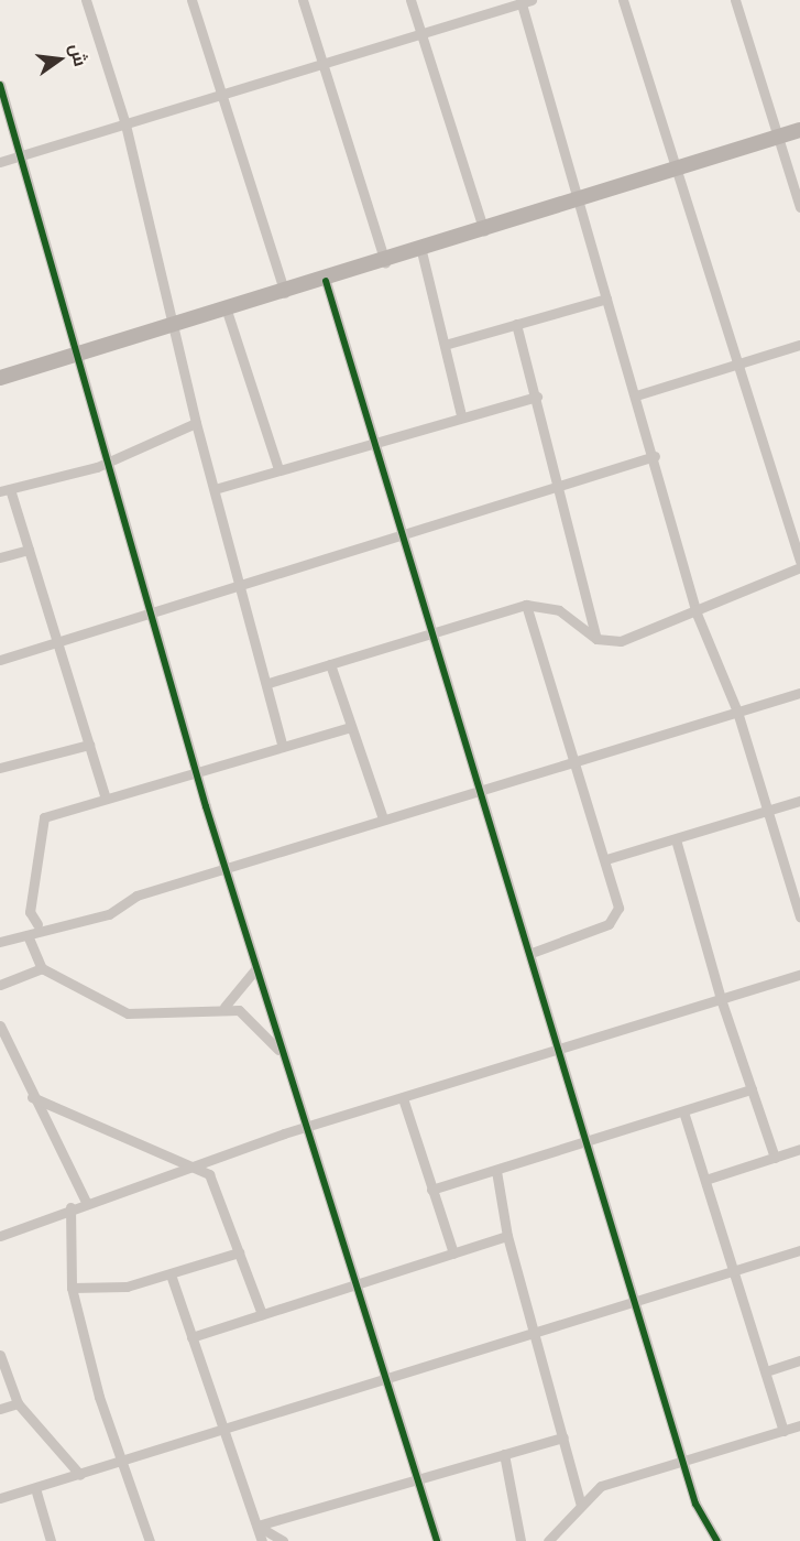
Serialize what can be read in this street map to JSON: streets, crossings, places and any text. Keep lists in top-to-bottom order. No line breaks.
{"north":"right"}
